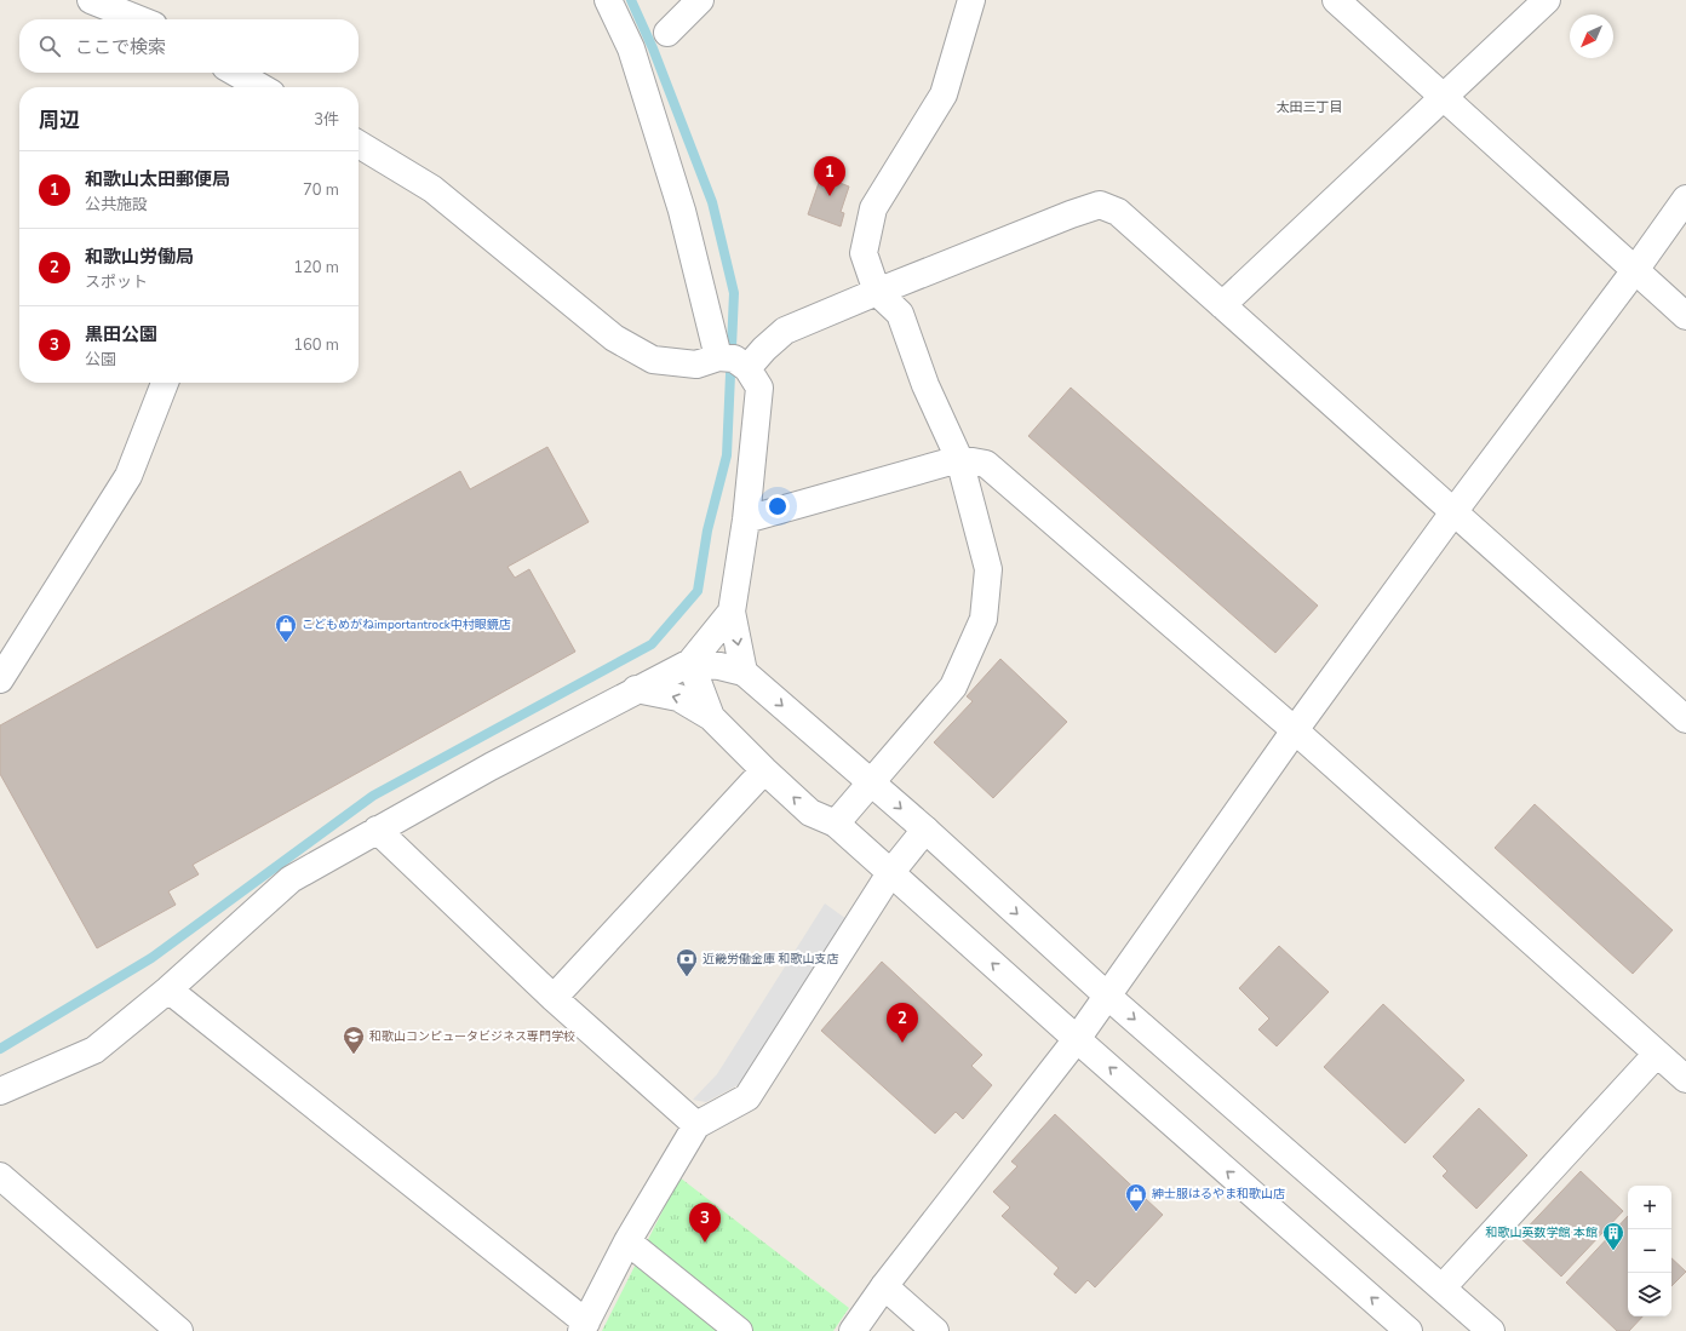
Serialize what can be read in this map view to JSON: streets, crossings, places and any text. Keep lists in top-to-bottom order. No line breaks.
{"districts":["太田三丁目"],"places":{"shop":["こどもめがねimportantrock中村眼鏡店","紳士服はるやま和歌山店"],"bank":["近畿労働金庫 和歌山支店"],"school or university":["和歌山コンピュータビジネス専門学校"],"building":["和歌山英数学館 本館"]},"north":"bottom left","page":{"search":"ここで検索","heading":["周辺","3件"],"list":[{"mark":"1","name":"和歌山太田郵便局","note":"公共施設","value":"70 m"},{"mark":"2","name":"和歌山労働局","note":"スポット","value":"120 m"},{"mark":"3","name":"黒田公園","note":"公園","value":"160 m"}],"pins":["1","2","3"],"map_buttons":["+","−"]}}
